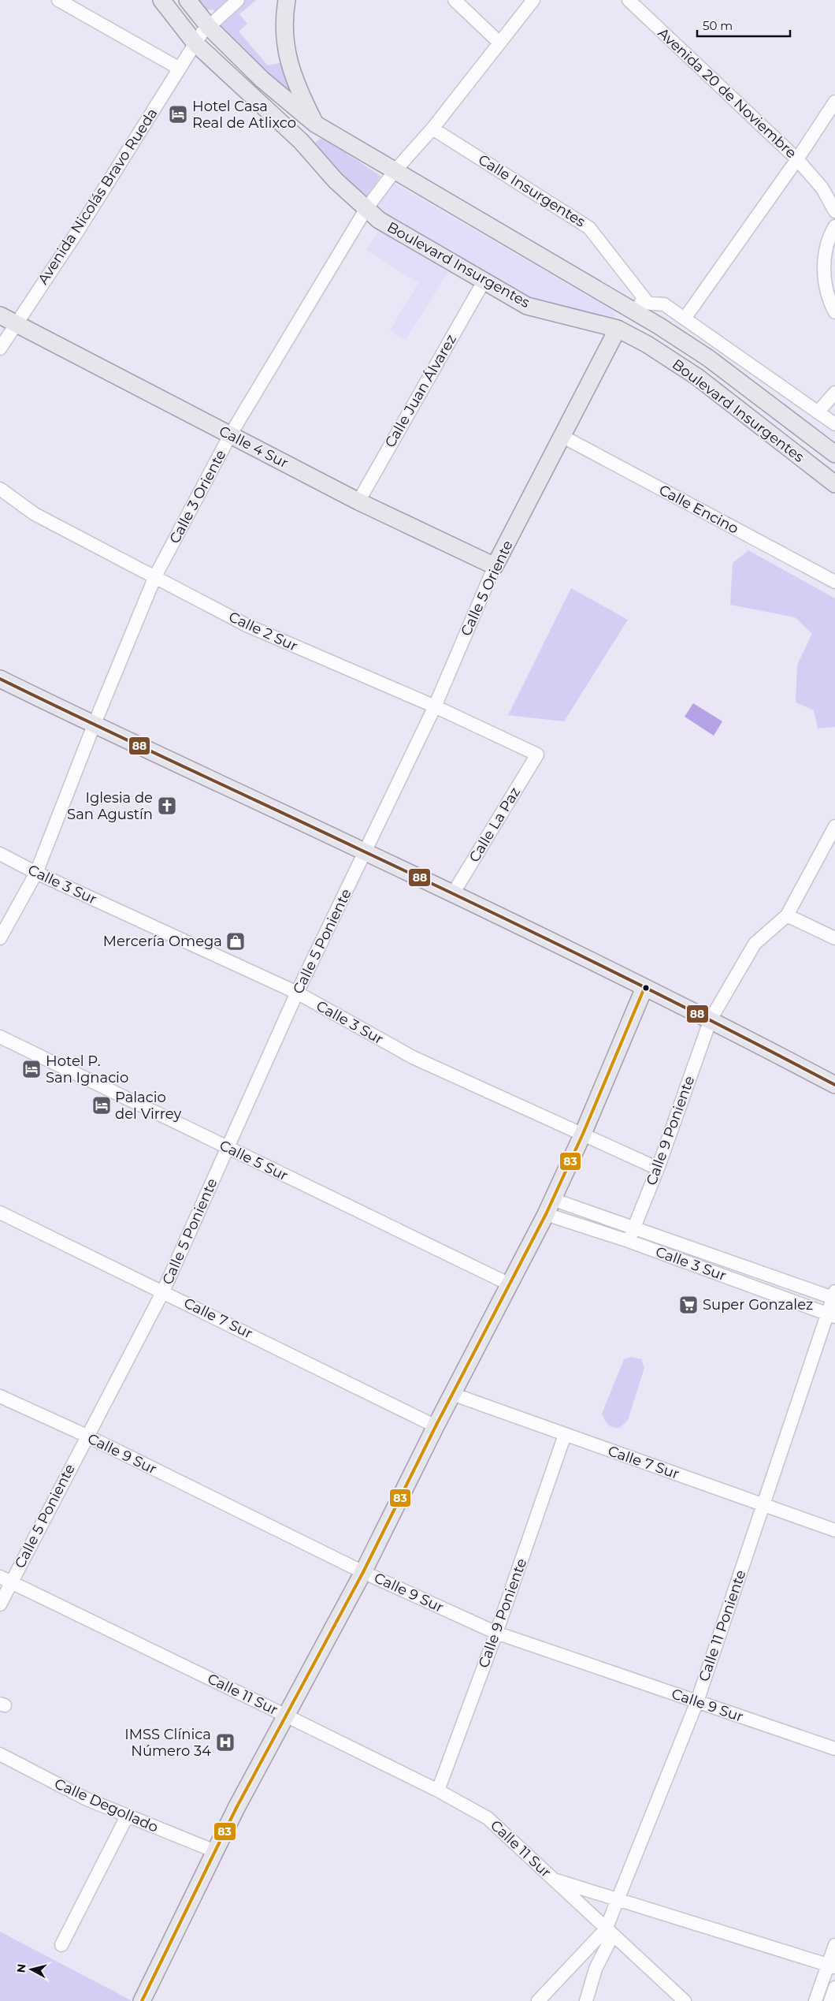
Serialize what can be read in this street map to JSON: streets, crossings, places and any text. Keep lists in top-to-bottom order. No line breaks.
{"streets":{"main road":["Boulevard Insurgentes","Calle 4 Sur","Calle 5 Oriente"],"street":["Avenida 20 de Noviembre","Calle Insurgentes","Avenida Nicolás Bravo Rueda","Calle Juan Álvarez","Calle 3 Oriente","Calle Encino","Calle 2 Sur","Calle La Paz","Calle 3 Sur","Calle 5 Poniente","Calle 9 Poniente","Calle 5 Sur","Calle 7 Sur","Calle 9 Sur","Calle 11 Poniente","Calle 11 Sur","Calle Degollado"]},"crossings":[["Calle Insurgentes","Boulevard Insurgentes"],["Calle Insurgentes","Calle 3 Oriente"],["Avenida Nicolás Bravo Rueda","Boulevard Insurgentes"],["Avenida Nicolás Bravo Rueda","Calle 4 Sur"],["Boulevard Insurgentes","Calle Juan Álvarez"],["Boulevard Insurgentes","Calle 3 Oriente"],["Boulevard Insurgentes","Calle 5 Oriente"],["Calle Juan Álvarez","Calle 4 Sur"],["Calle 4 Sur","Calle 3 Oriente"],["Calle 4 Sur","Calle 5 Oriente"],["Calle 3 Oriente","Calle 2 Sur"],["Calle 3 Oriente","Calle 3 Sur"],["Calle Encino","Calle 5 Oriente"],["Calle 5 Oriente","Calle 2 Sur"],["Calle 5 Oriente","Calle 5 Poniente"],["Calle 2 Sur","Calle La Paz"],["Calle 3 Sur","Calle 5 Poniente"],["Calle 3 Sur","Calle 9 Poniente"],["Calle 3 Sur","Calle 11 Poniente"],["Calle 5 Poniente","Calle 5 Sur"],["Calle 5 Poniente","Calle 7 Sur"],["Calle 5 Poniente","Calle 9 Sur"],["Calle 5 Poniente","Calle 11 Sur"],["Calle 9 Poniente","Calle 7 Sur"],["Calle 9 Poniente","Calle 9 Sur"],["Calle 9 Poniente","Calle 11 Sur"],["Calle 7 Sur","Calle 11 Poniente"],["Calle 9 Sur","Calle 11 Poniente"],["Calle 11 Poniente","Calle 11 Sur"]],"places":{"hotel":["Hotel Casa Real de Atlixco","Hotel P. San Ignacio","Palacio del Virrey"],"church":["Iglesia de San Agustín"],"shop":["Mercería Omega"],"supermarket":["Super Gonzalez"],"hospital":["IMSS Clínica Número 34"]},"lines":["transit line 88","transit line 83"],"scale_bar":"50 m","north":"left"}
